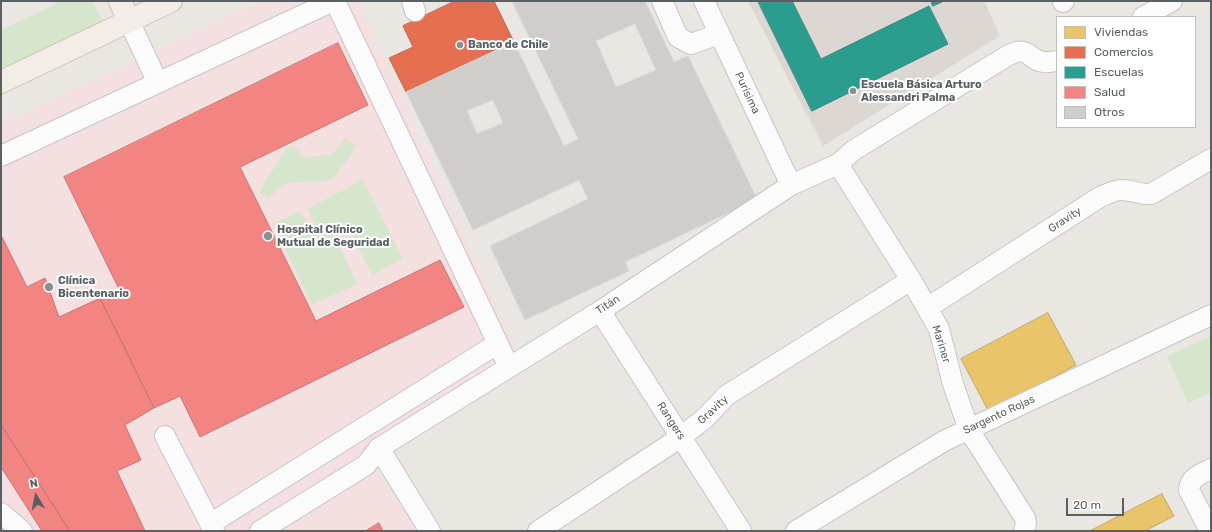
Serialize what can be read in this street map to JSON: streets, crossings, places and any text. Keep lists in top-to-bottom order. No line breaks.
{"streets":{"street":["Purísima","Gravity","Titán","Mariner","Sargento Rojas","Rangers"]},"crossings":[["Purísima","Titán"],["Gravity","Mariner"],["Gravity","Rangers"],["Titán","Mariner"],["Titán","Rangers"],["Mariner","Sargento Rojas"]],"places":["Banco de Chile","Escuela Básica Arturo Alessandri Palma","Hospital Clínico Mutual de Seguridad","Clínica Bicentenario"],"legend":["Viviendas","Comercios","Escuelas","Salud","Otros"],"scale_bar":"20 m","north":"top"}
